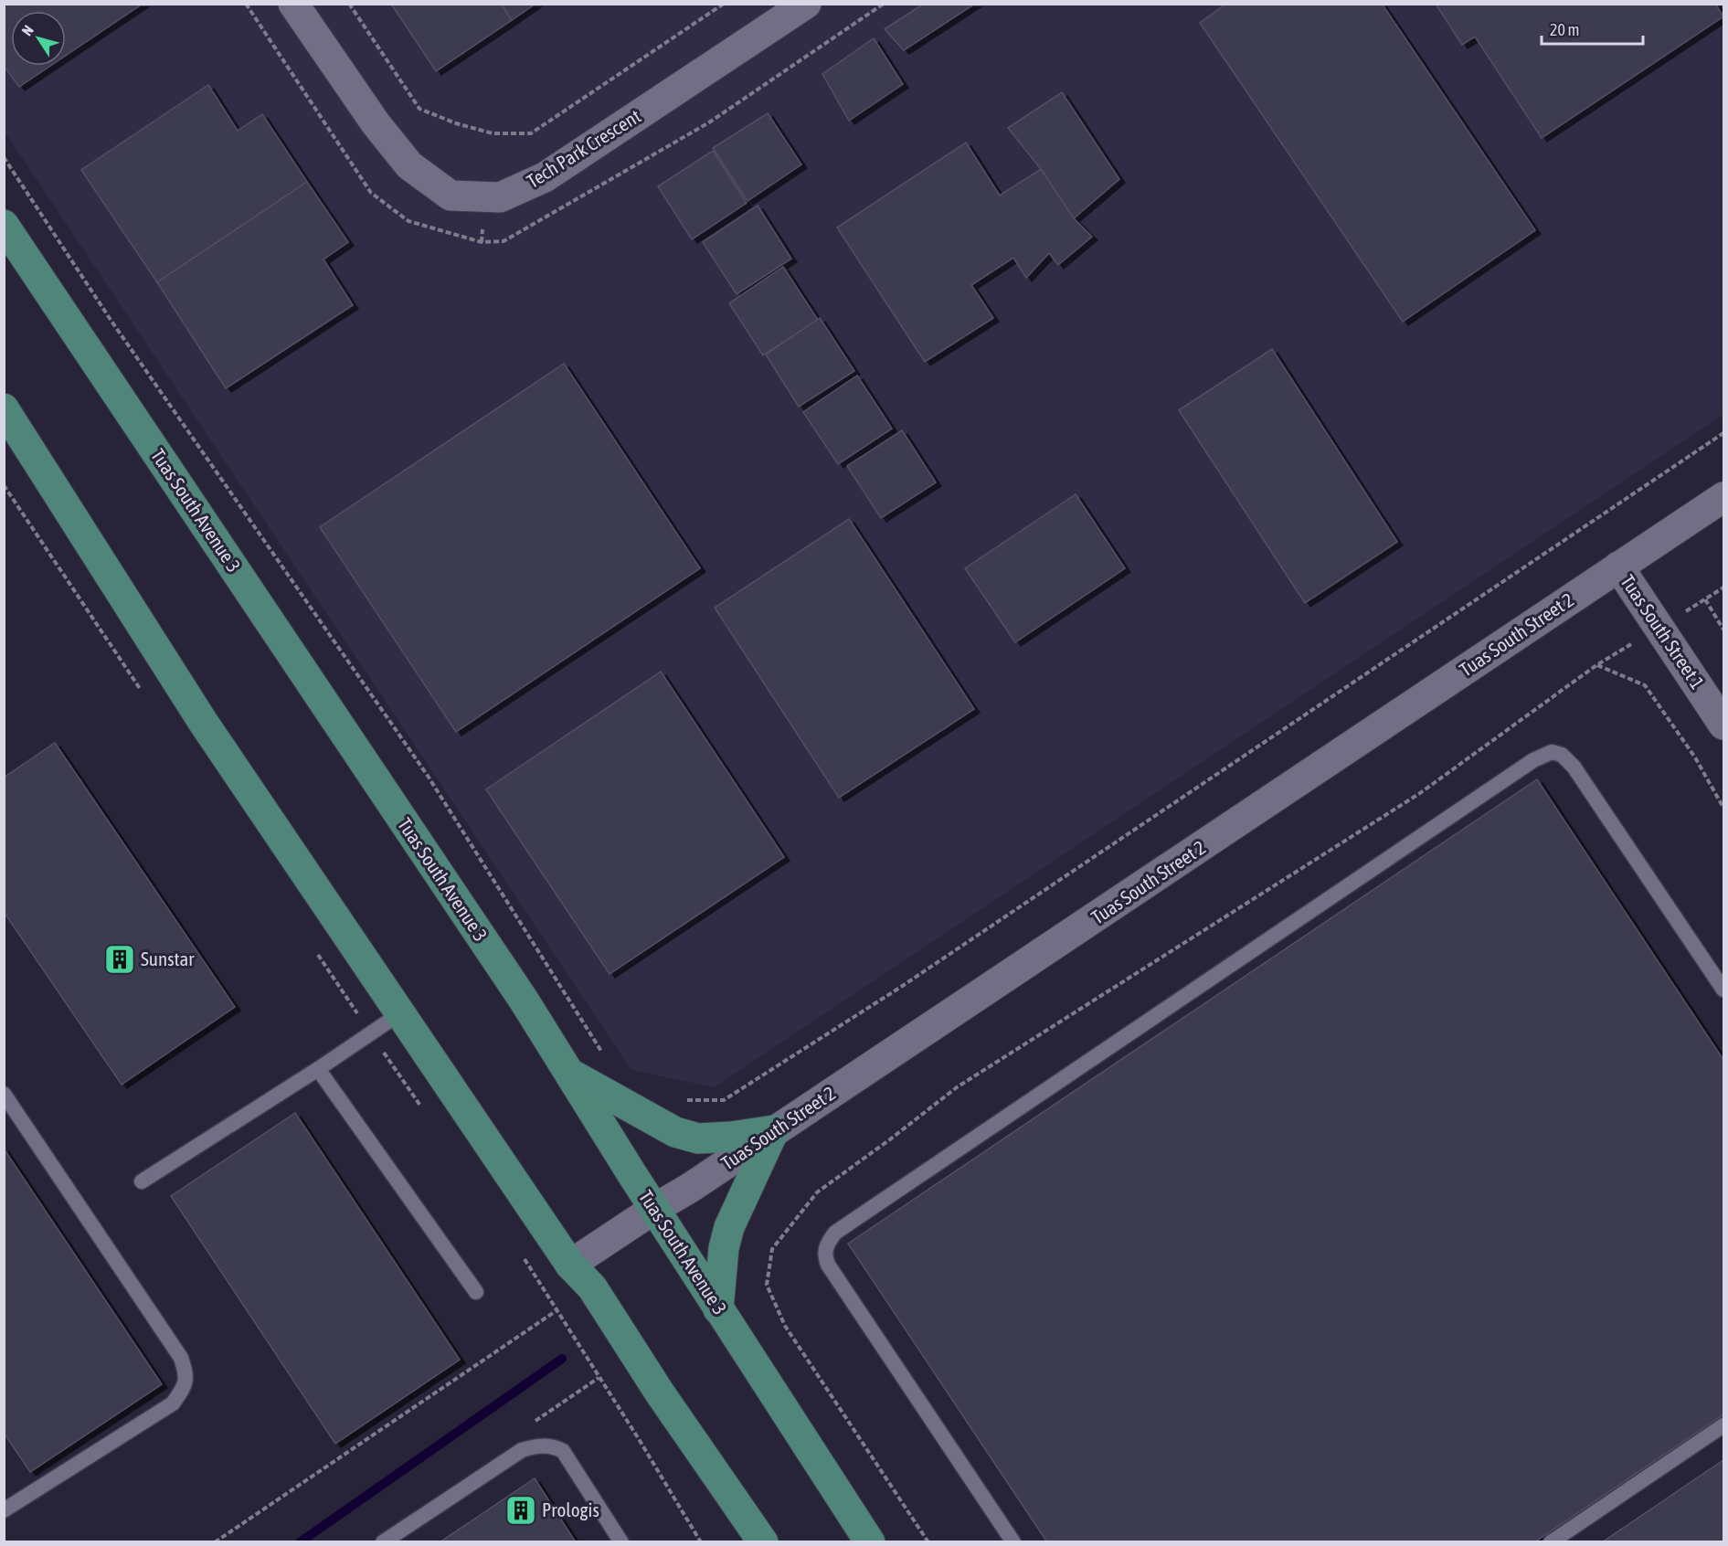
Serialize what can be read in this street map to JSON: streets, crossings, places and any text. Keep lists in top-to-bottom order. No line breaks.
{"streets":{"main road":["Tuas South Avenue 3"],"street":["Tech Park Crescent","Tuas South Street 1","Tuas South Street 2"]},"crossings":[["Tuas South Avenue 3","Tuas South Street 2"],["Tuas South Street 1","Tuas South Street 2"]],"places":{"building":["Sunstar","Prologis"]},"scale_bar":"20 m","north":"top left"}
